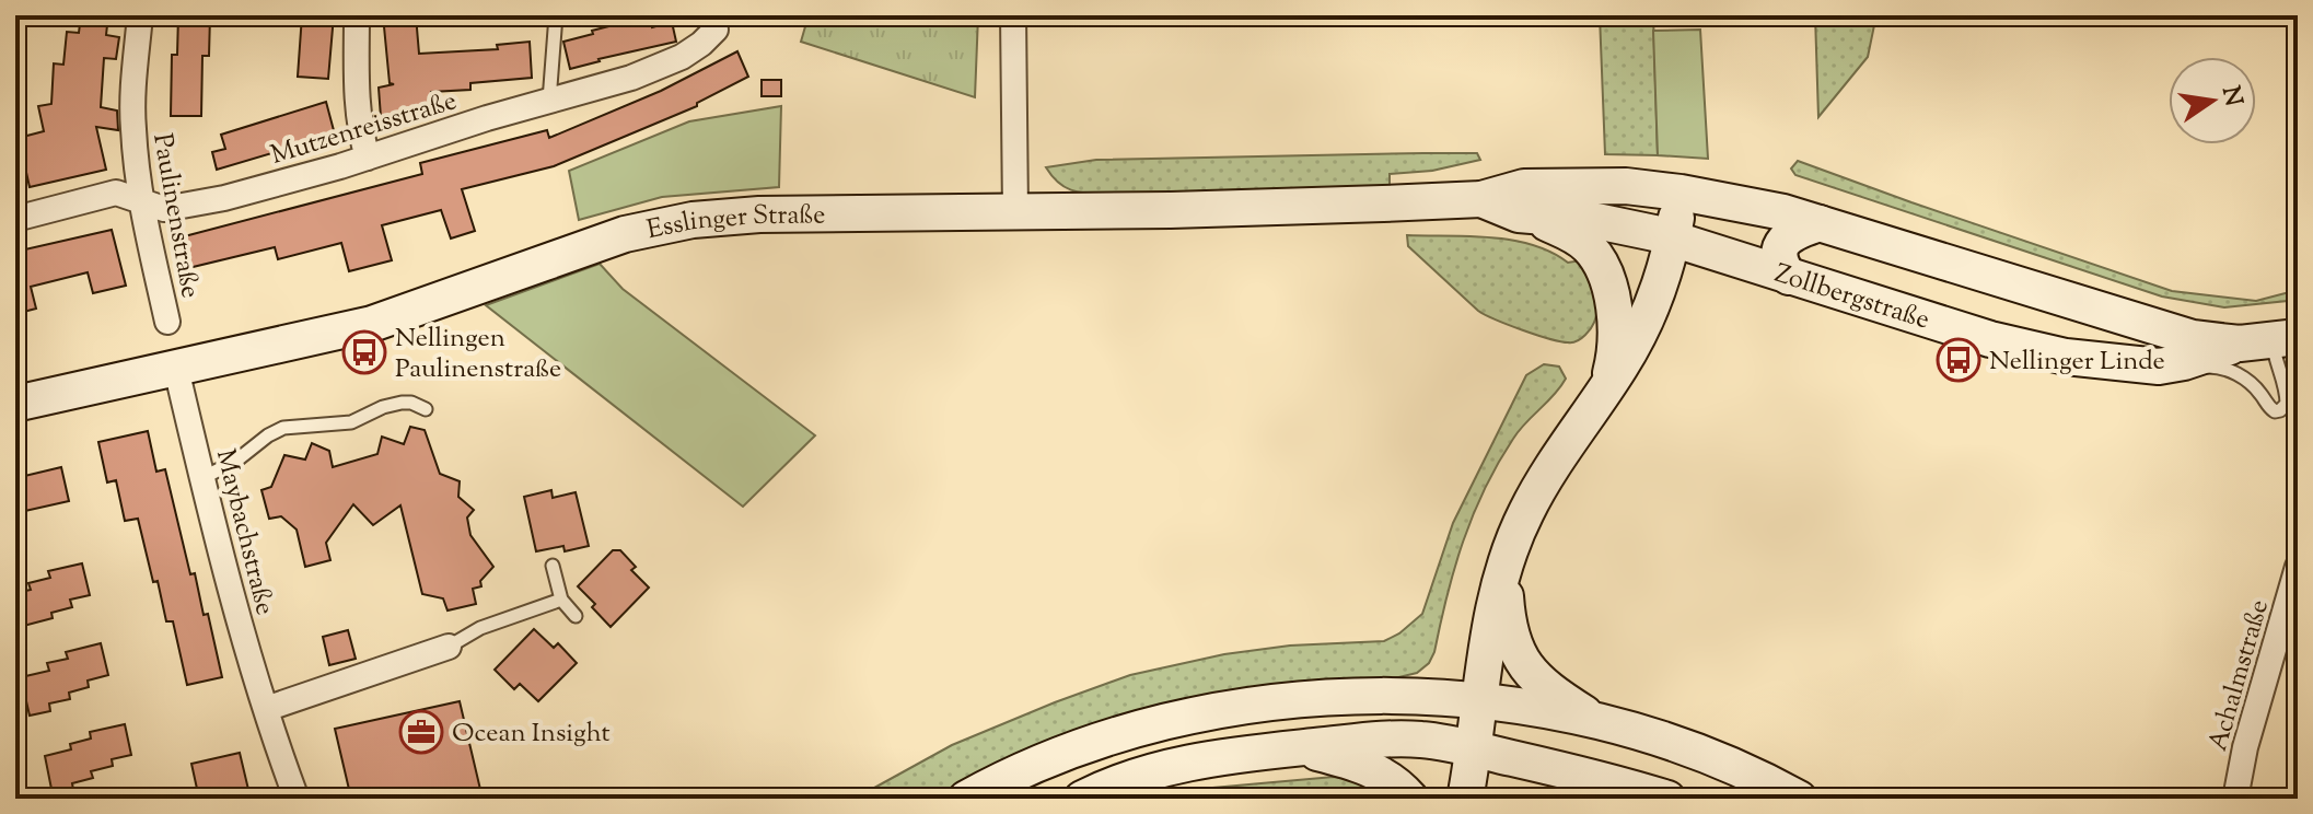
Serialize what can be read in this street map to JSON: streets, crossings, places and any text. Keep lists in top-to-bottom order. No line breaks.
{"streets":{"main road":["Esslinger Straße","Zollbergstraße"],"street":["Mutzenreisstraße","Paulinenstraße","Maybachstraße","Achalmstraße"]},"crossings":[["Mutzenreisstraße","Paulinenstraße"],["Esslinger Straße","Zollbergstraße"],["Esslinger Straße","Maybachstraße"]],"places":{"bus stop":["Nellingen Paulinenstraße","Nellinger Linde"],"office":["Ocean Insight"]},"north":"right"}
